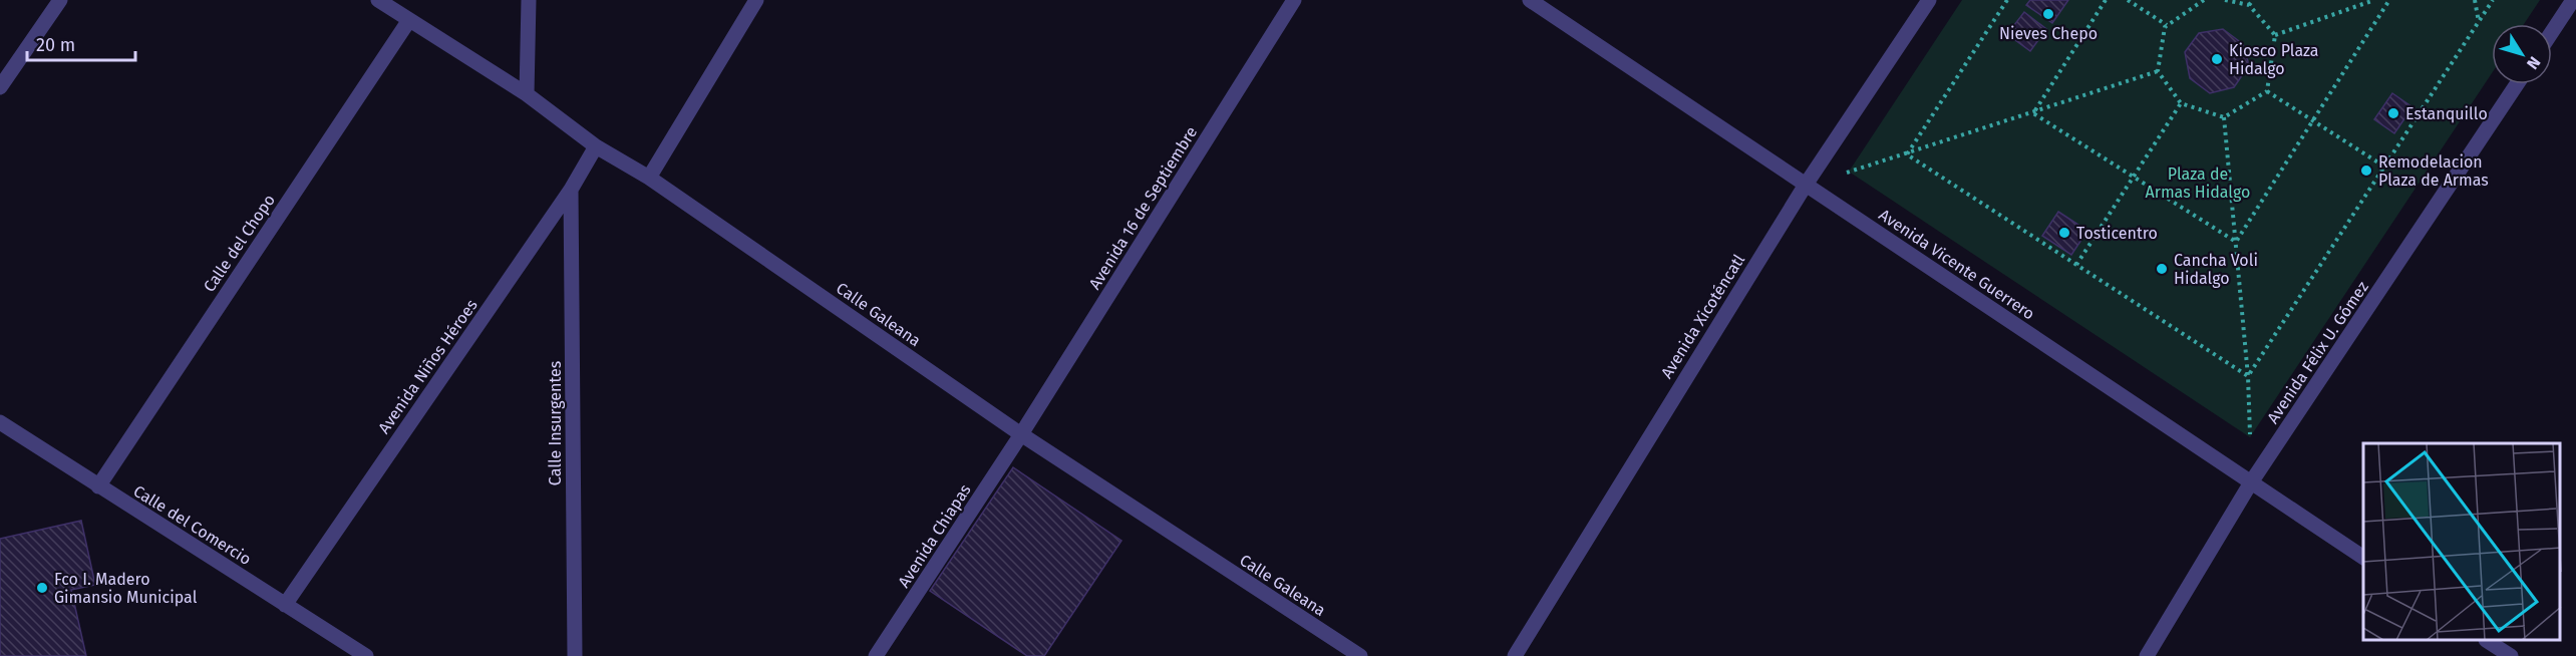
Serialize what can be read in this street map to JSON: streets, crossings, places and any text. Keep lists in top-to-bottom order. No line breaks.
{"streets":{"street":["Avenida 16 de Septiembre","Calle del Chopo","Avenida Vicente Guerrero","Calle Galeana","Avenida Xicoténcatl","Avenida Félix U. Gómez","Avenida Niños Héroes","Calle Insurgentes","Calle del Comercio","Avenida Chiapas"]},"crossings":[["Avenida 16 de Septiembre","Calle Galeana"],["Avenida 16 de Septiembre","Avenida Chiapas"],["Calle del Chopo","Calle Galeana"],["Calle del Chopo","Calle del Comercio"],["Avenida Vicente Guerrero","Avenida Xicoténcatl"],["Avenida Vicente Guerrero","Avenida Félix U. Gómez"],["Calle Galeana","Avenida Niños Héroes"],["Calle Galeana","Avenida Chiapas"],["Avenida Niños Héroes","Calle Insurgentes"],["Avenida Niños Héroes","Calle del Comercio"]],"parks":["Plaza de Armas Hidalgo"],"places":["Nieves Chepo","Kiosco Plaza Hidalgo","Estanquillo","Remodelacion Plaza de Armas","Tosticentro","Cancha Voli Hidalgo","Fco I. Madero Gimansio Municipal"],"scale_bar":"20 m","north":"bottom right"}
